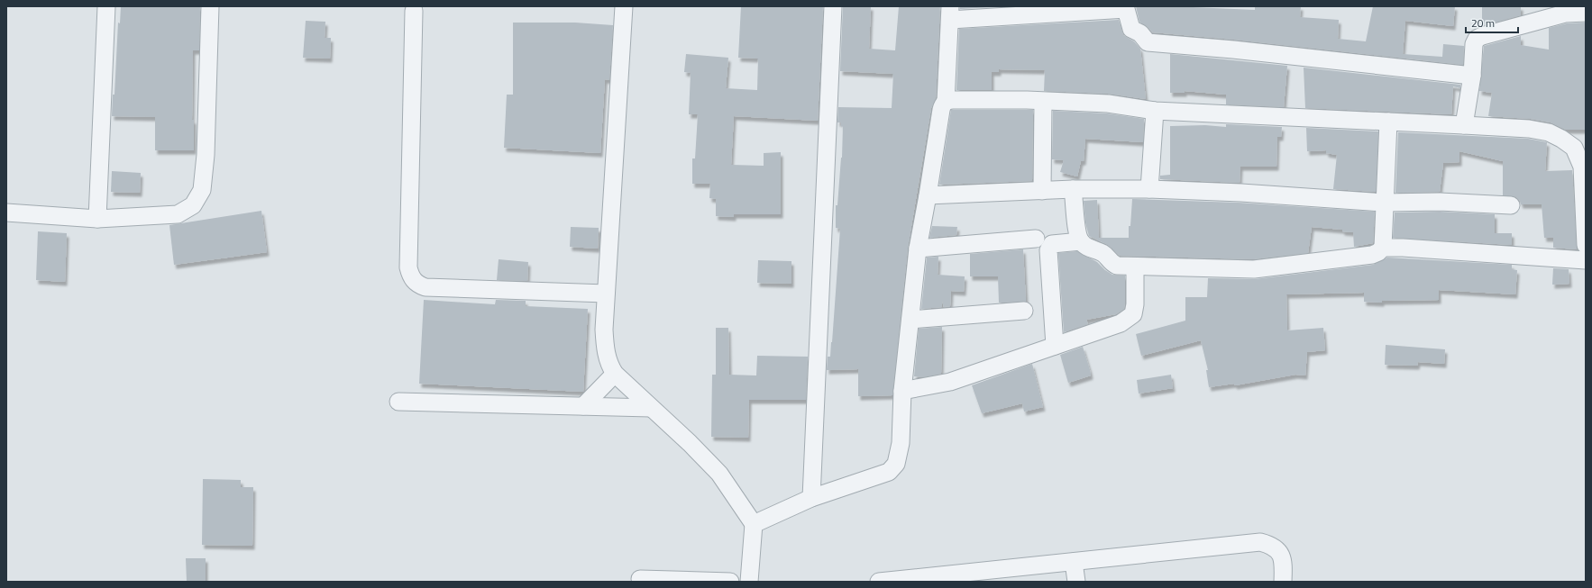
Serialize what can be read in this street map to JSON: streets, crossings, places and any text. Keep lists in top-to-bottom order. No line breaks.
{"scale_bar":"20 m"}
